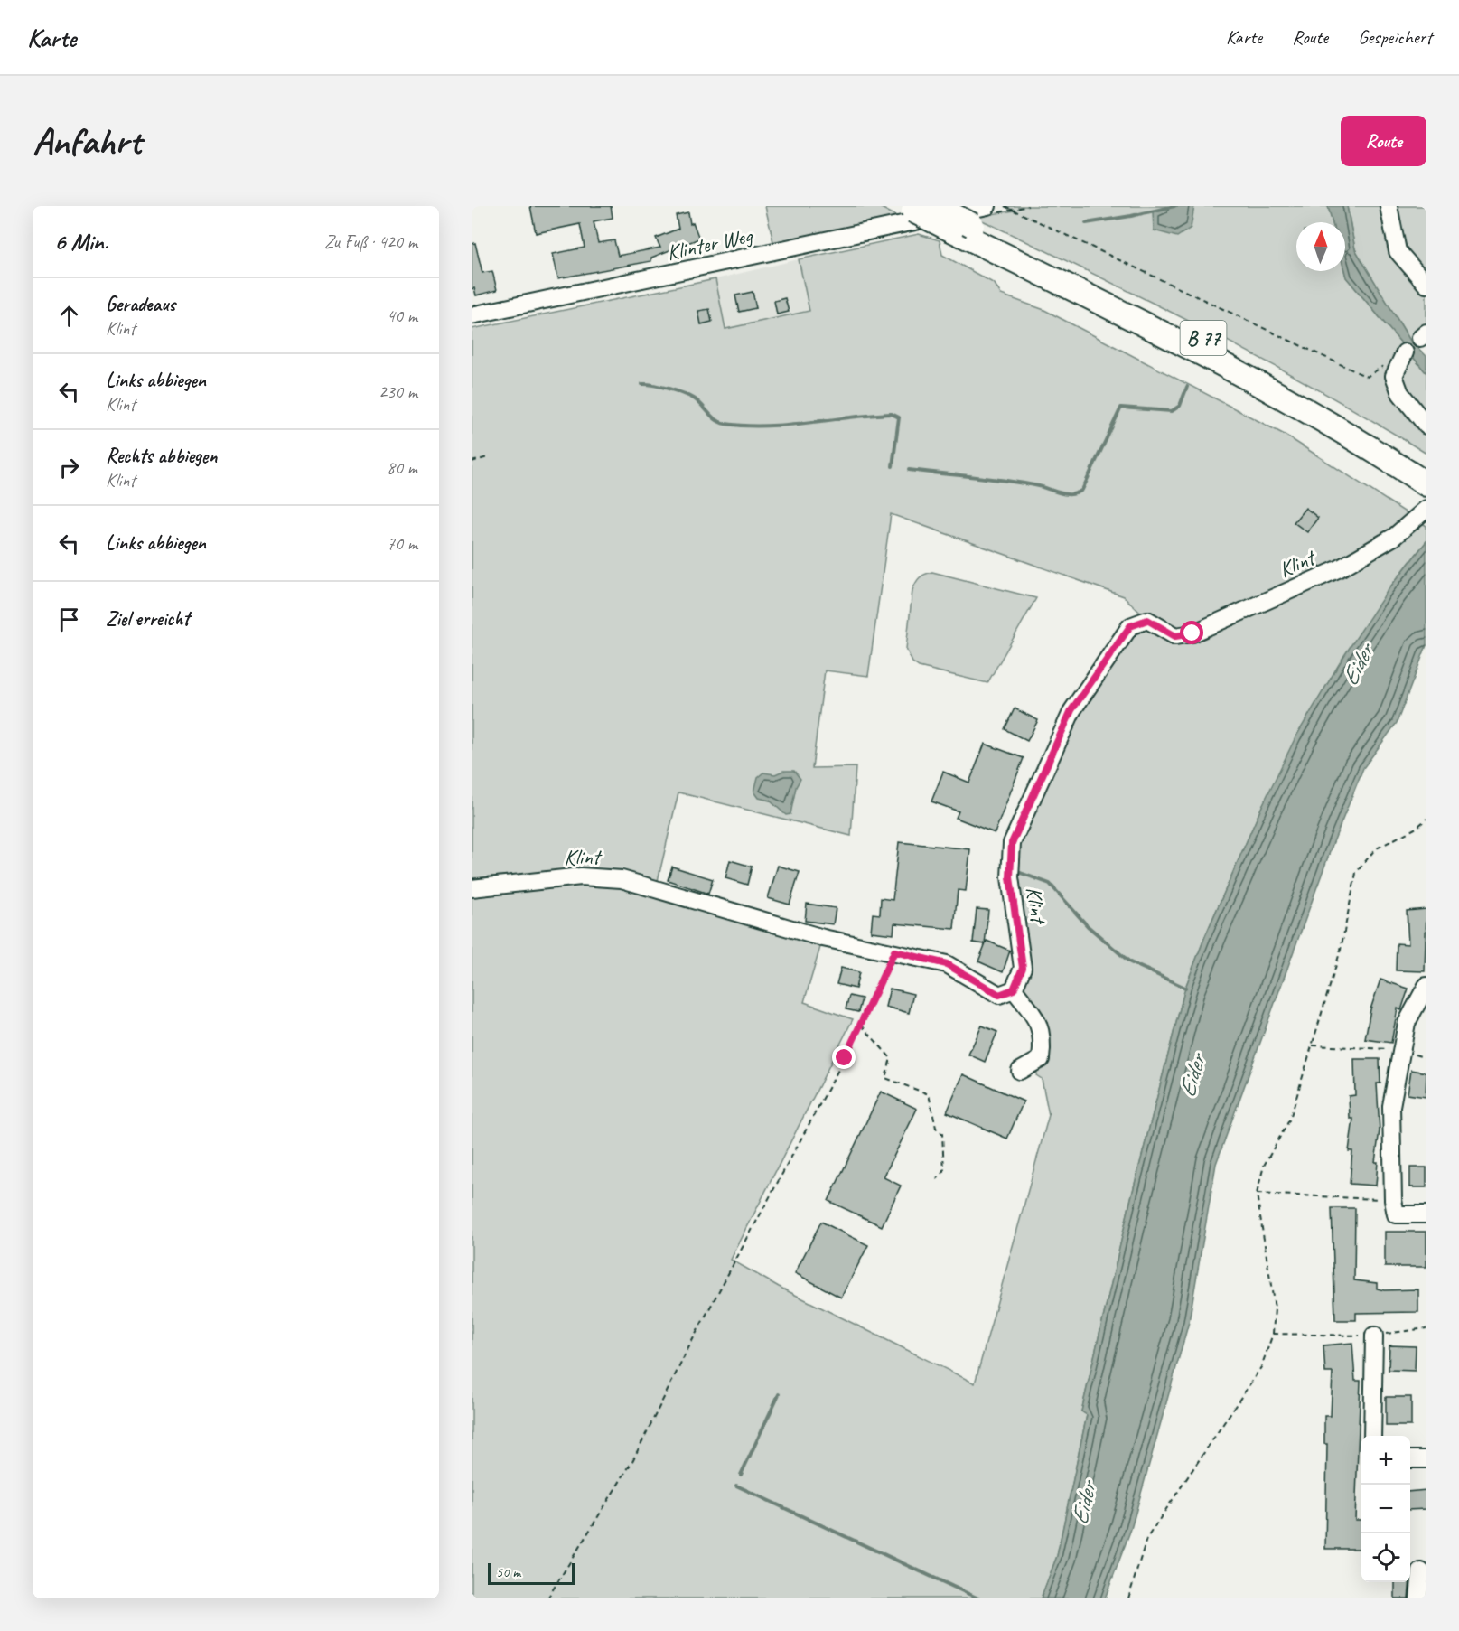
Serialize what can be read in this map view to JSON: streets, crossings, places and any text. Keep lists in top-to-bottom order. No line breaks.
{"streets":{"highway":["B 77"],"street":["Klinter Weg","Klint"]},"water":["Eider"],"scale_bar":"50 m","north":"top","page":{"header":"Karte","nav":["Karte","Route","Gespeichert"],"buttons":"Route","title":"Anfahrt","heading":["6 Min.","Zu Fuß · 420 m"],"list":[["Geradeaus","Klint","40 m"],["Links abbiegen","Klint","230 m"],["Rechts abbiegen","Klint","80 m"],["Links abbiegen","70 m"],"Ziel erreicht"],"map_buttons":["+","−"],"scale":"50 m"}}
